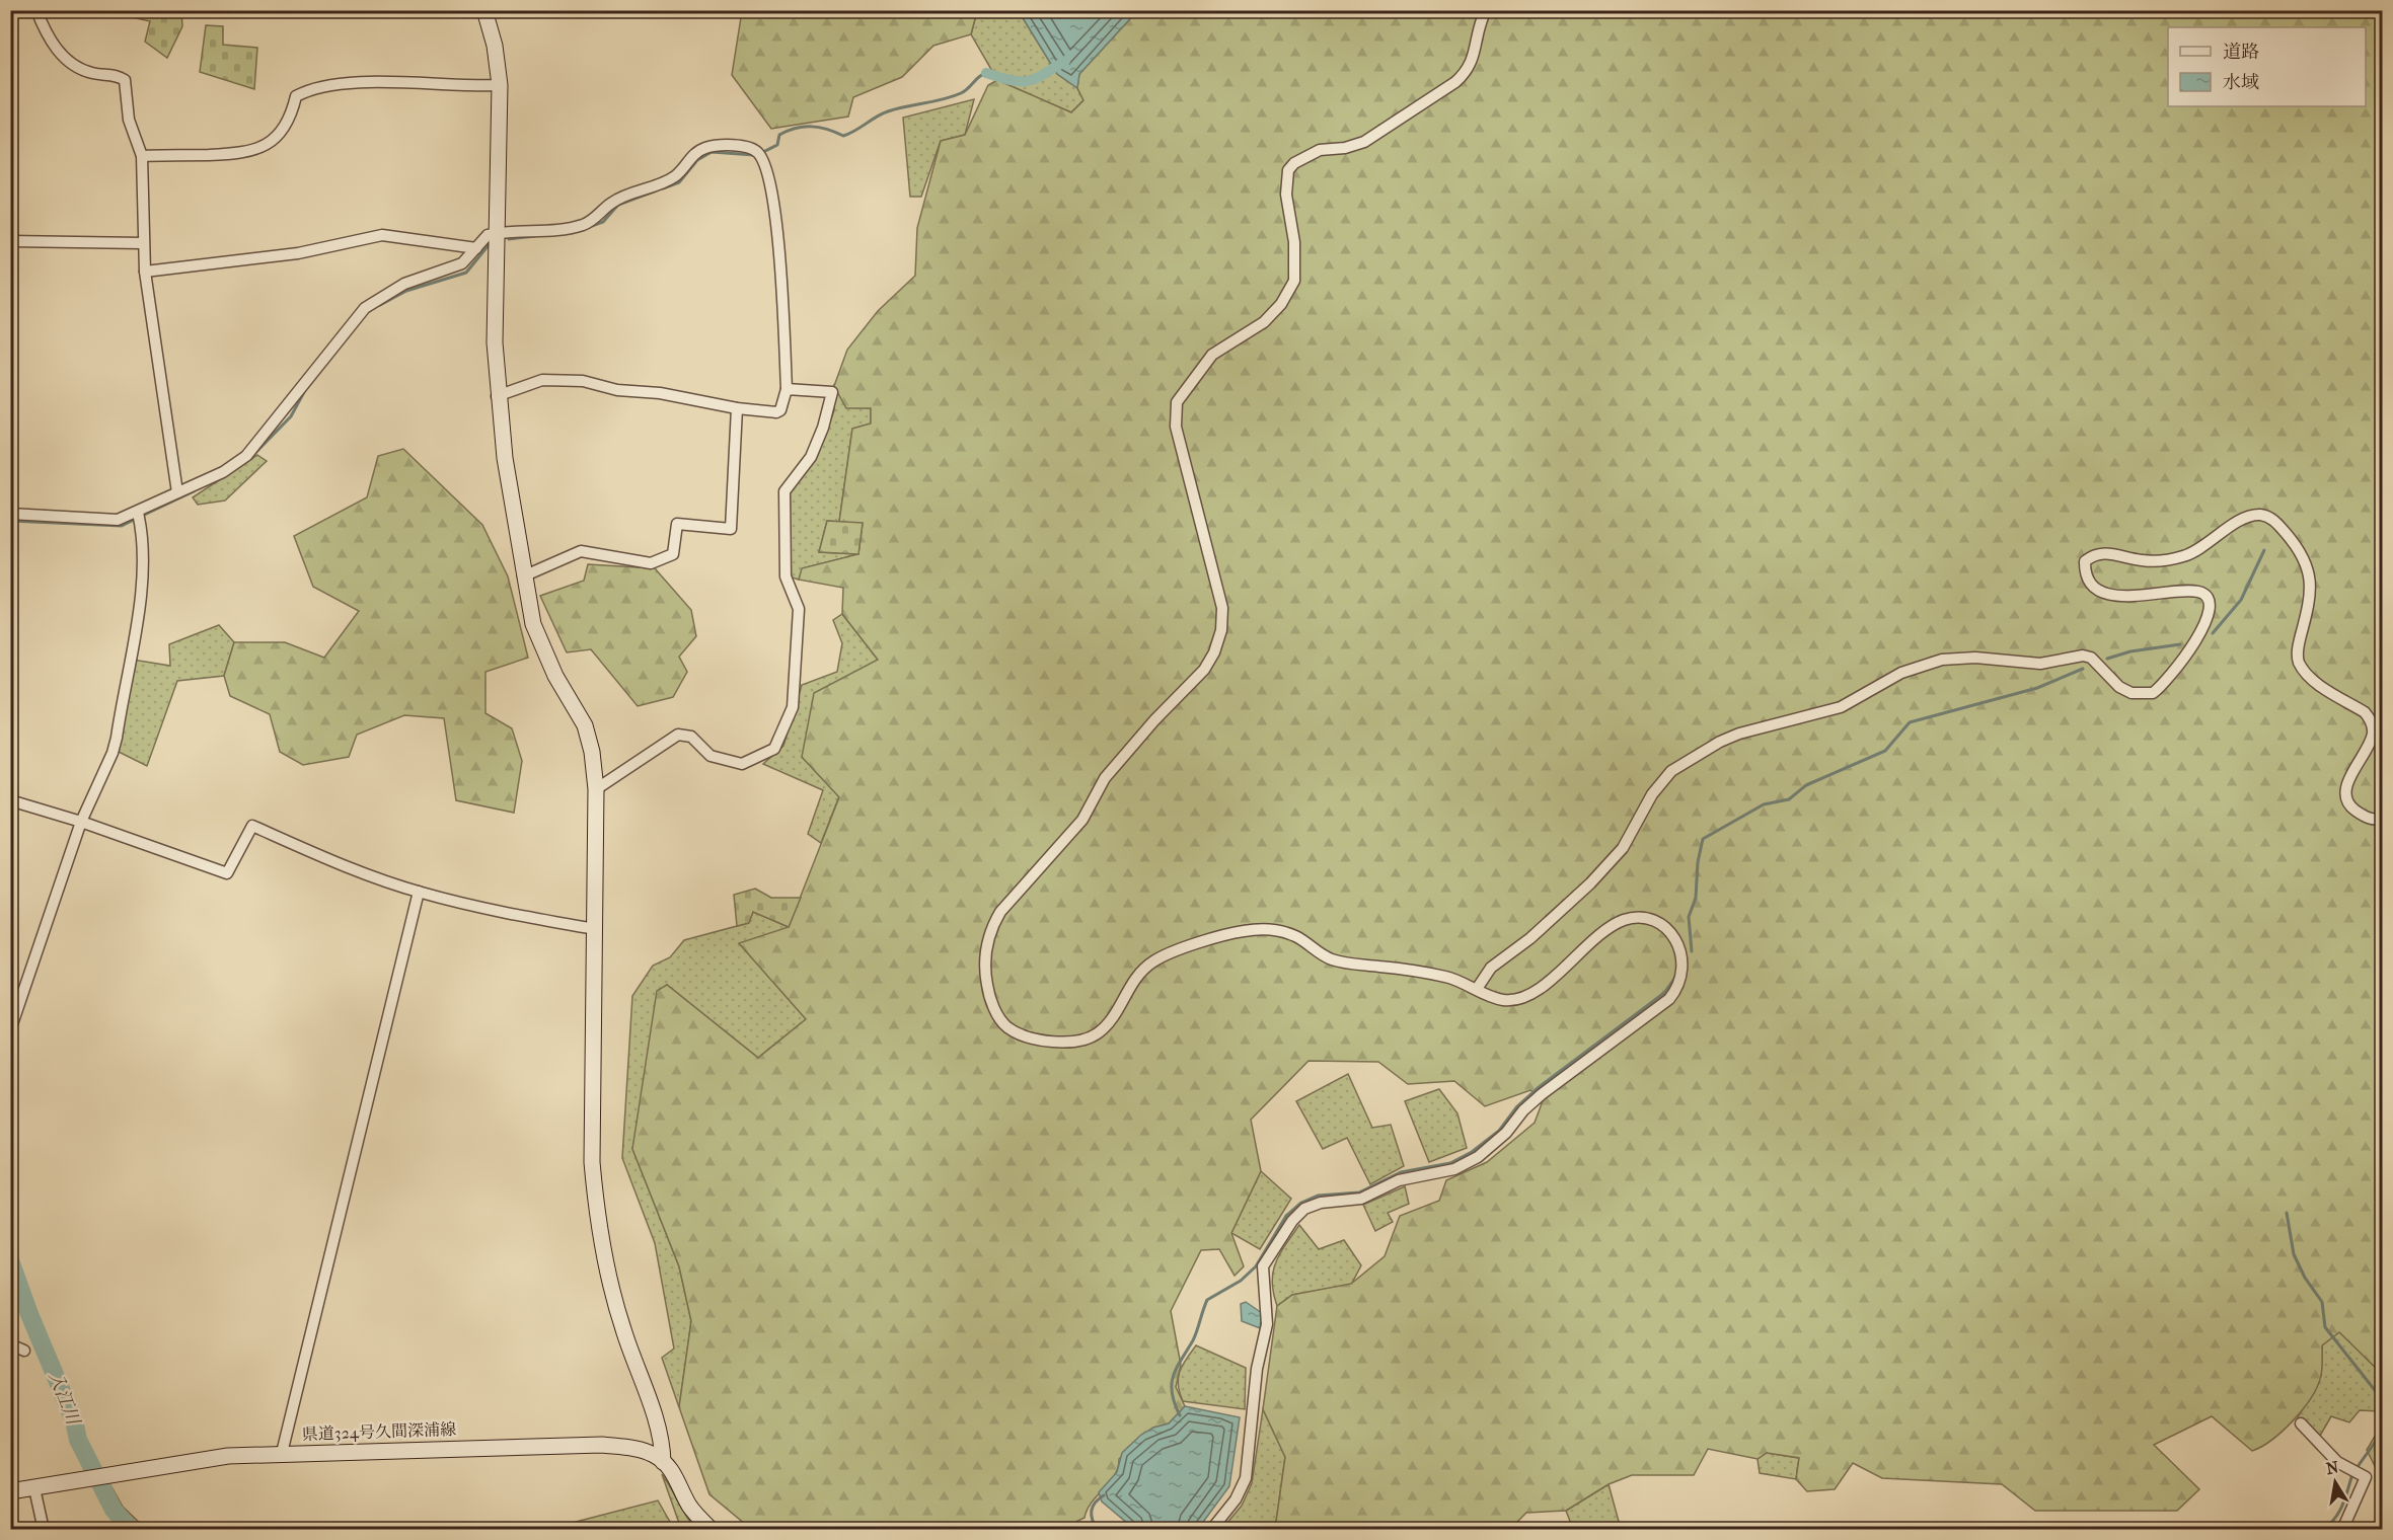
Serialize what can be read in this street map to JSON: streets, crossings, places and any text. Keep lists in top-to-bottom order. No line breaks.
{"streets":{"street":["県道324号久間深浦線"]},"water":["入江川"],"legend":["道路","水域"],"north":"top"}
